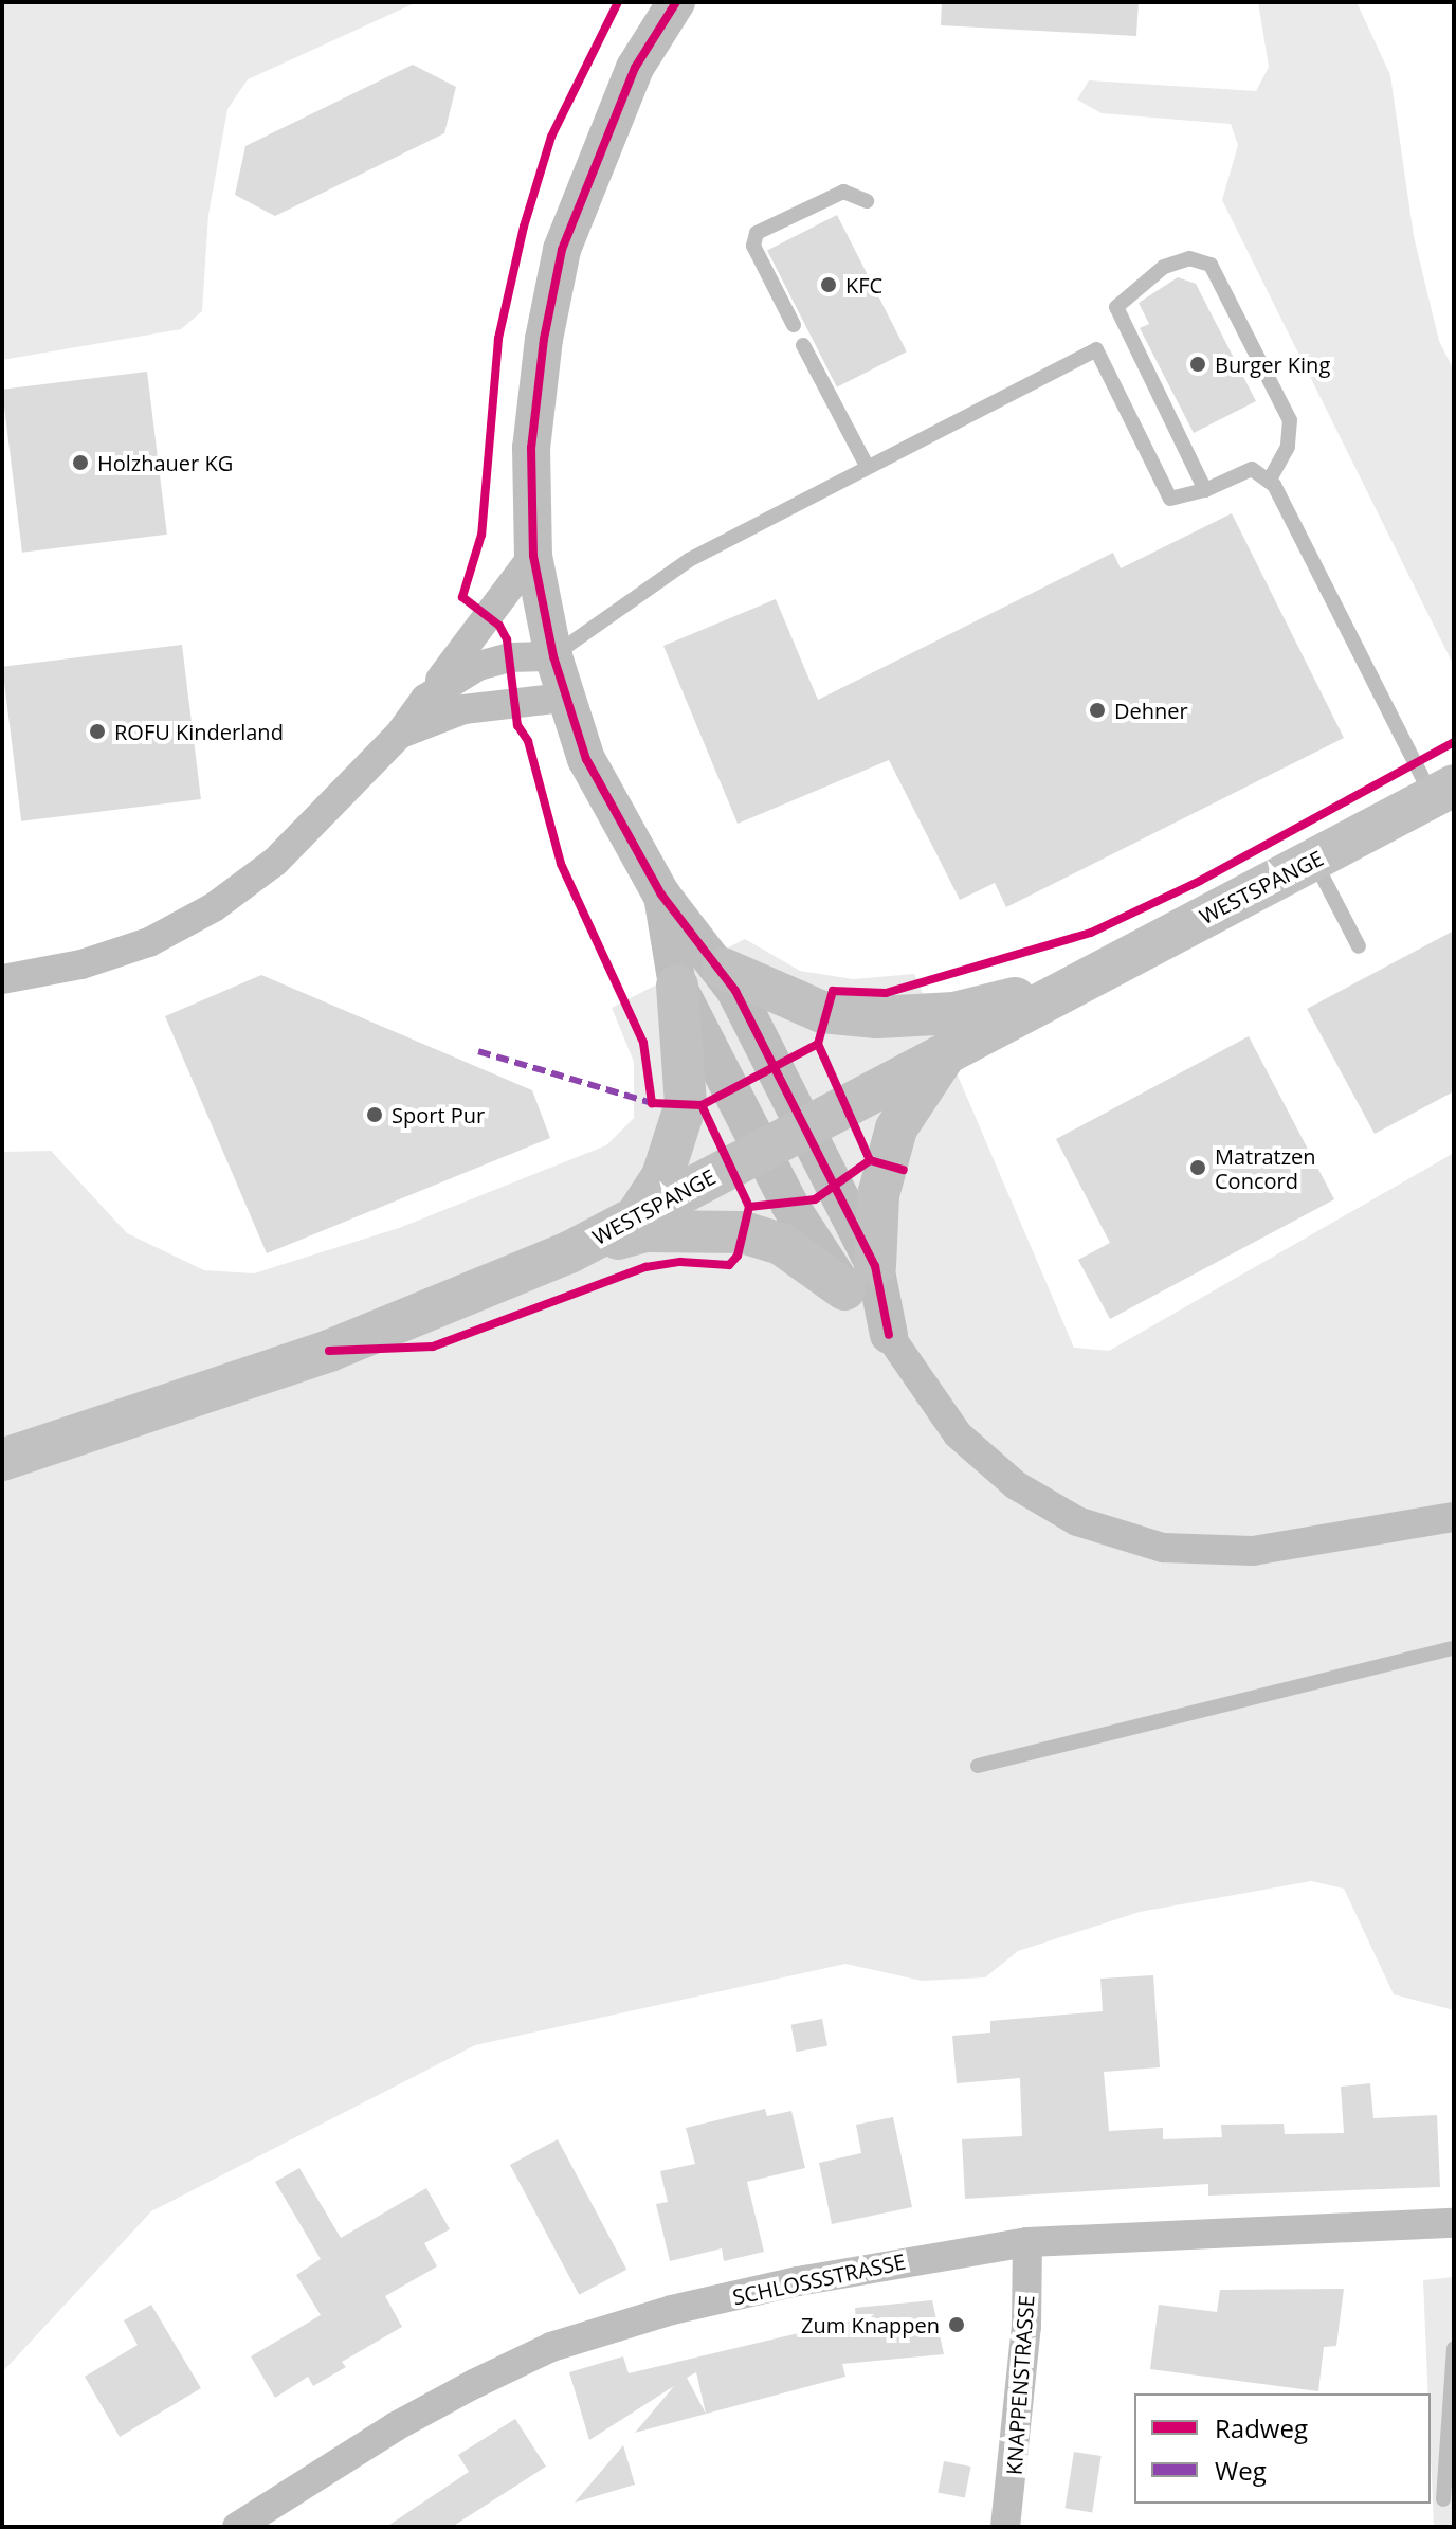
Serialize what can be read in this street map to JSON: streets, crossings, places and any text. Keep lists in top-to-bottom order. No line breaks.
{"streets":{"main road":["WESTSPANGE"],"street":["SCHLOSSSTRASSE","KNAPPENSTRASSE"]},"crossings":[["SCHLOSSSTRASSE","KNAPPENSTRASSE"]],"places":["KFC","Burger King","Holzhauer KG","Dehner","ROFU Kinderland","Sport Pur","Matratzen Concord","Zum Knappen"],"legend":["Radweg","Weg"]}
